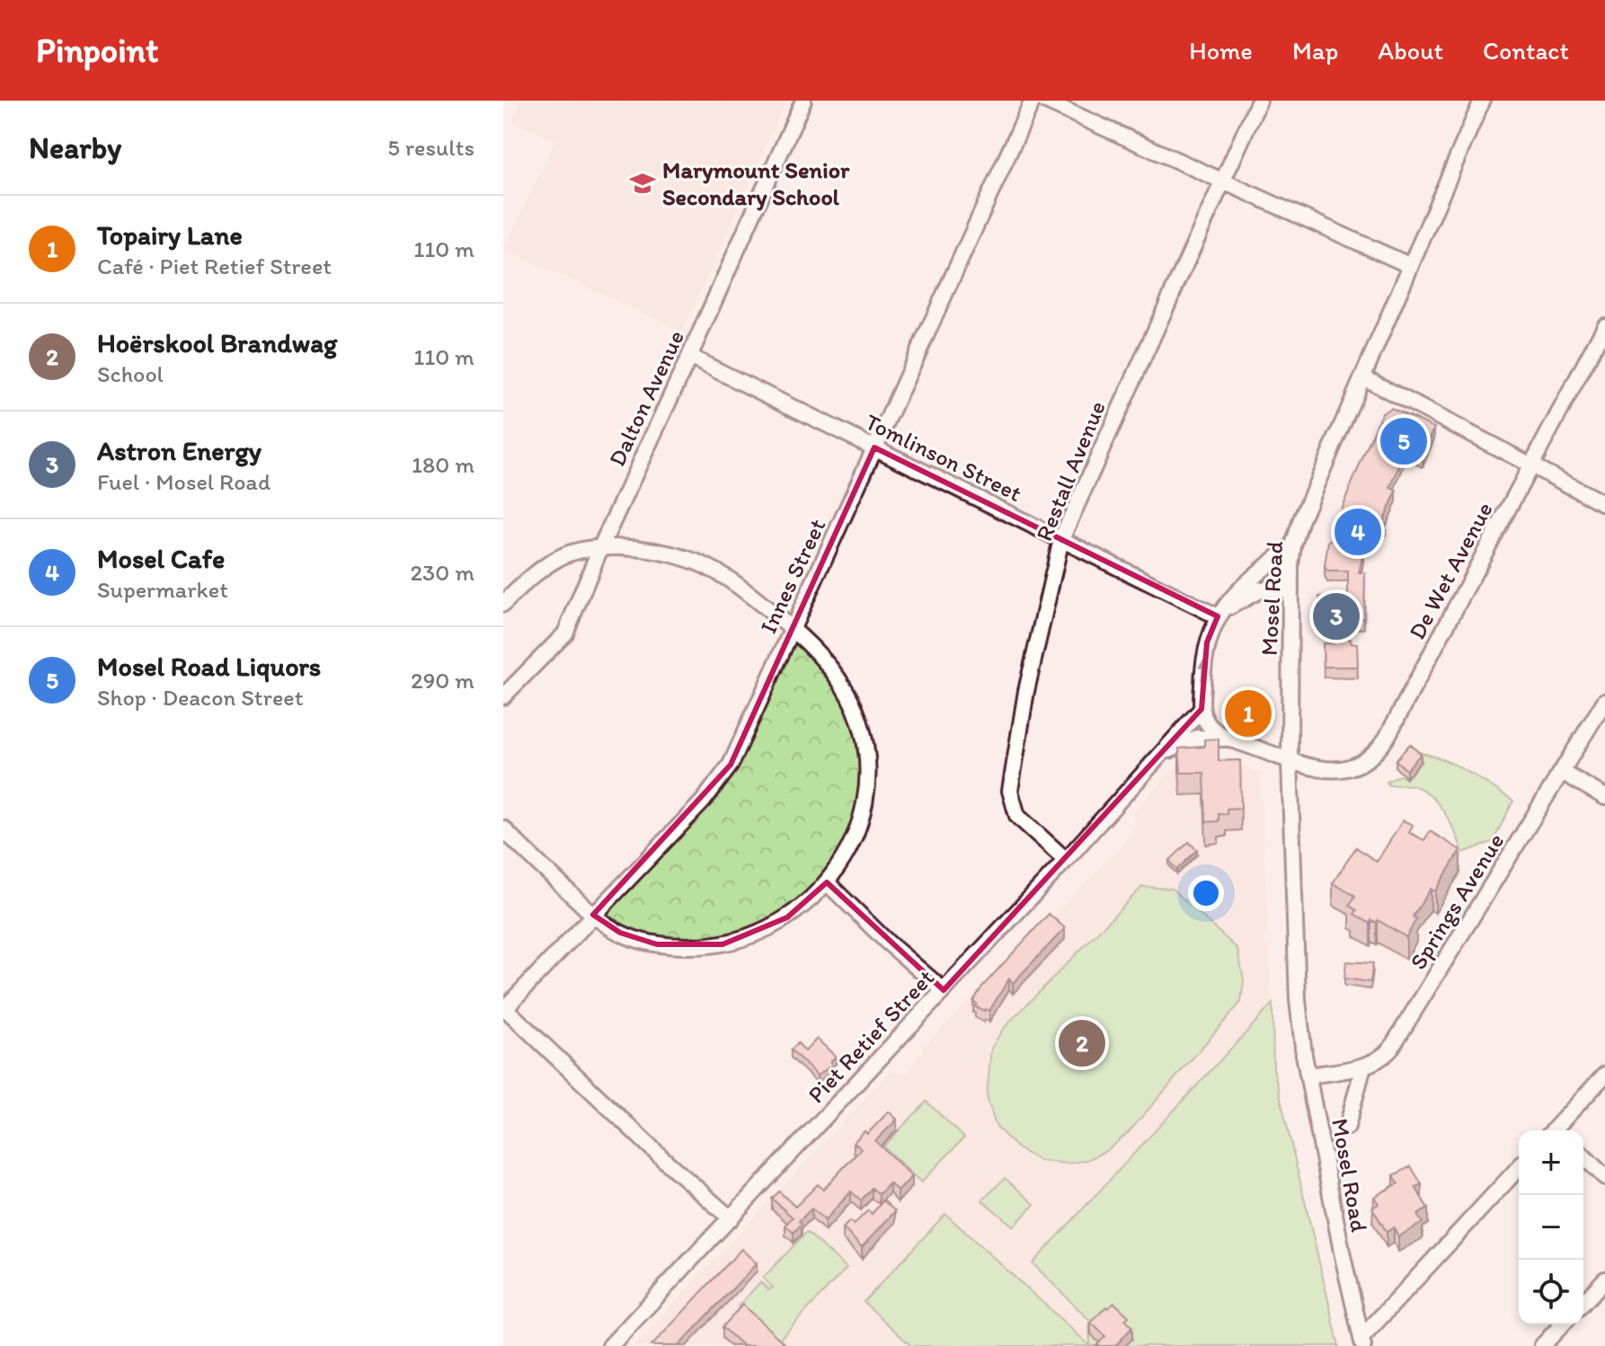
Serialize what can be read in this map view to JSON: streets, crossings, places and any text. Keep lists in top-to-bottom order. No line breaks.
{"streets":{"street":["Dalton Avenue","Tomlinson Street","Restall Avenue","De Wet Avenue","Innes Street","Mosel Road","Springs Avenue","Piet Retief Street"]},"crossings":[["Dalton Avenue","Tomlinson Street"],["Tomlinson Street","Restall Avenue"],["Tomlinson Street","Innes Street"],["Restall Avenue","Piet Retief Street"],["De Wet Avenue","Mosel Road"],["De Wet Avenue","Piet Retief Street"],["Mosel Road","Springs Avenue"],["Mosel Road","Piet Retief Street"]],"places":{"school or university":["Marymount Senior Secondary School"]},"page":{"header":"Pinpoint","nav":["Home","Map","About","Contact"],"heading":["Nearby","5 results"],"list":[{"mark":"1","name":"Topairy Lane","note":"Café · Piet Retief Street","value":"110 m"},{"mark":"2","name":"Hoërskool Brandwag","note":"School","value":"110 m"},{"mark":"3","name":"Astron Energy","note":"Fuel · Mosel Road","value":"180 m"},{"mark":"4","name":"Mosel Cafe","note":"Supermarket","value":"230 m"},{"mark":"5","name":"Mosel Road Liquors","note":"Shop · Deacon Street","value":"290 m"}],"pins":["5","4","3","1","2"],"map_buttons":["+","−"]}}
